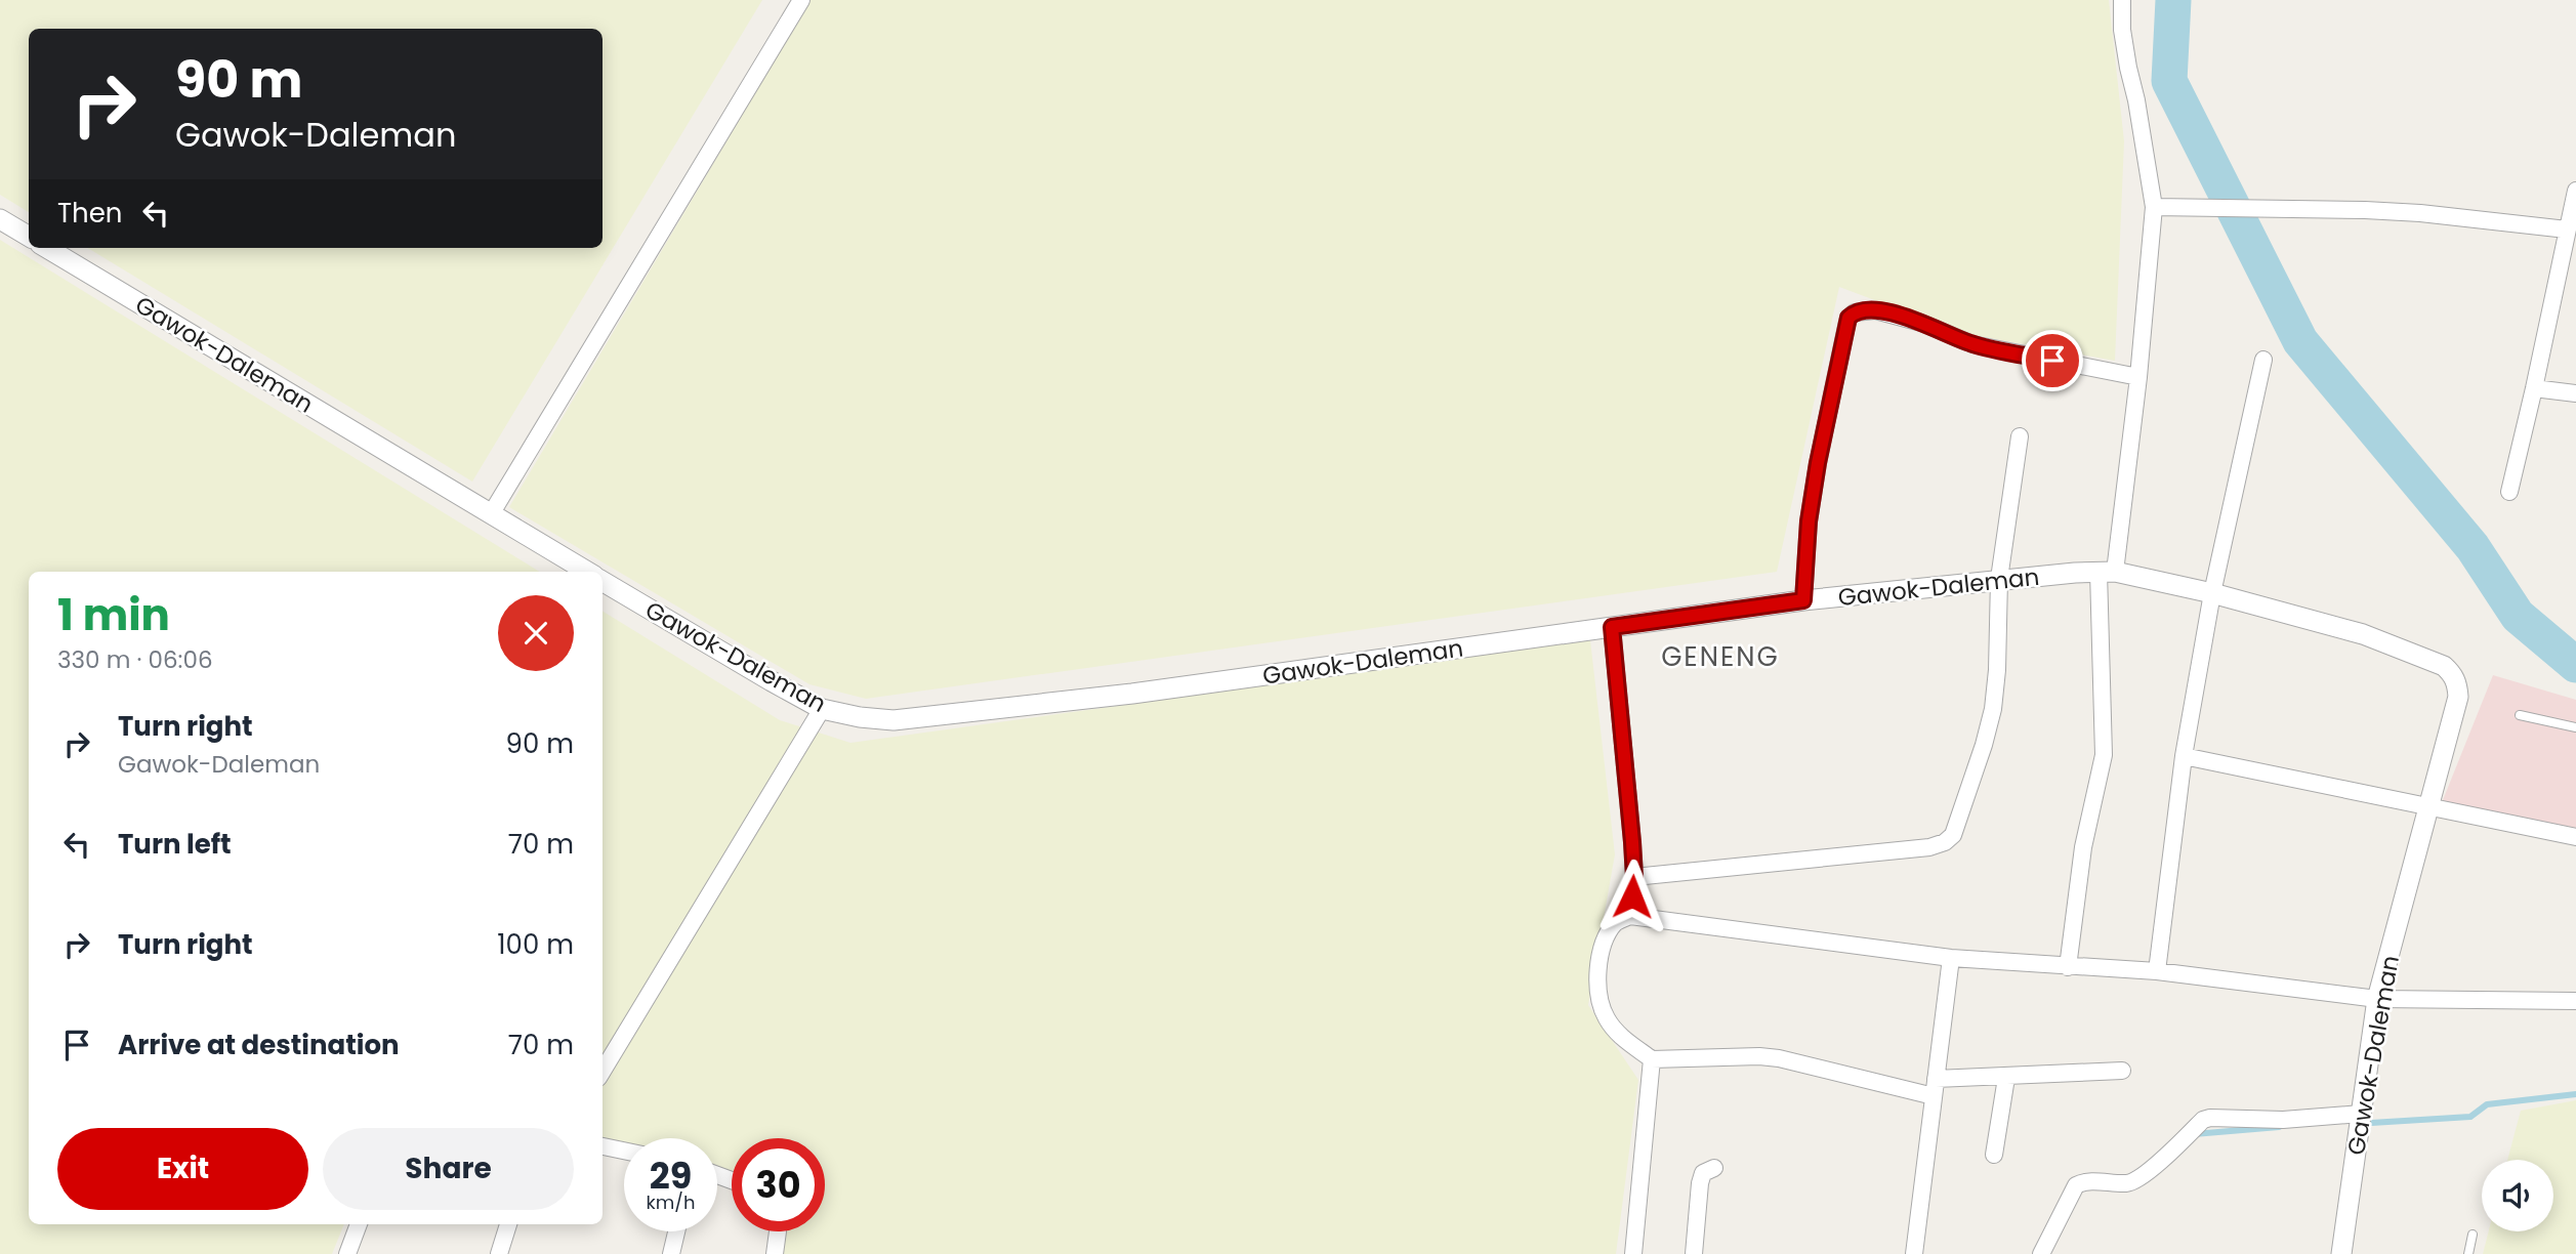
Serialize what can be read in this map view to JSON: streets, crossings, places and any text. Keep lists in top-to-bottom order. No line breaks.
{"streets":{"street":["Gawok-Daleman"]},"districts":["GENENG"],"page":{"turn":["90 m","Gawok-Daleman"],"then":"Then","heading":["1 min","330 m · 06:06"],"list":[{"name":"Turn right","note":"Gawok-Daleman","value":"90 m"},{"name":"Turn left","value":"70 m"},{"name":"Turn right","value":"100 m"},{"name":"Arrive at destination","value":"70 m"}],"buttons":["Exit","Share"],"speed":"29 km/h","limit":"30"}}
